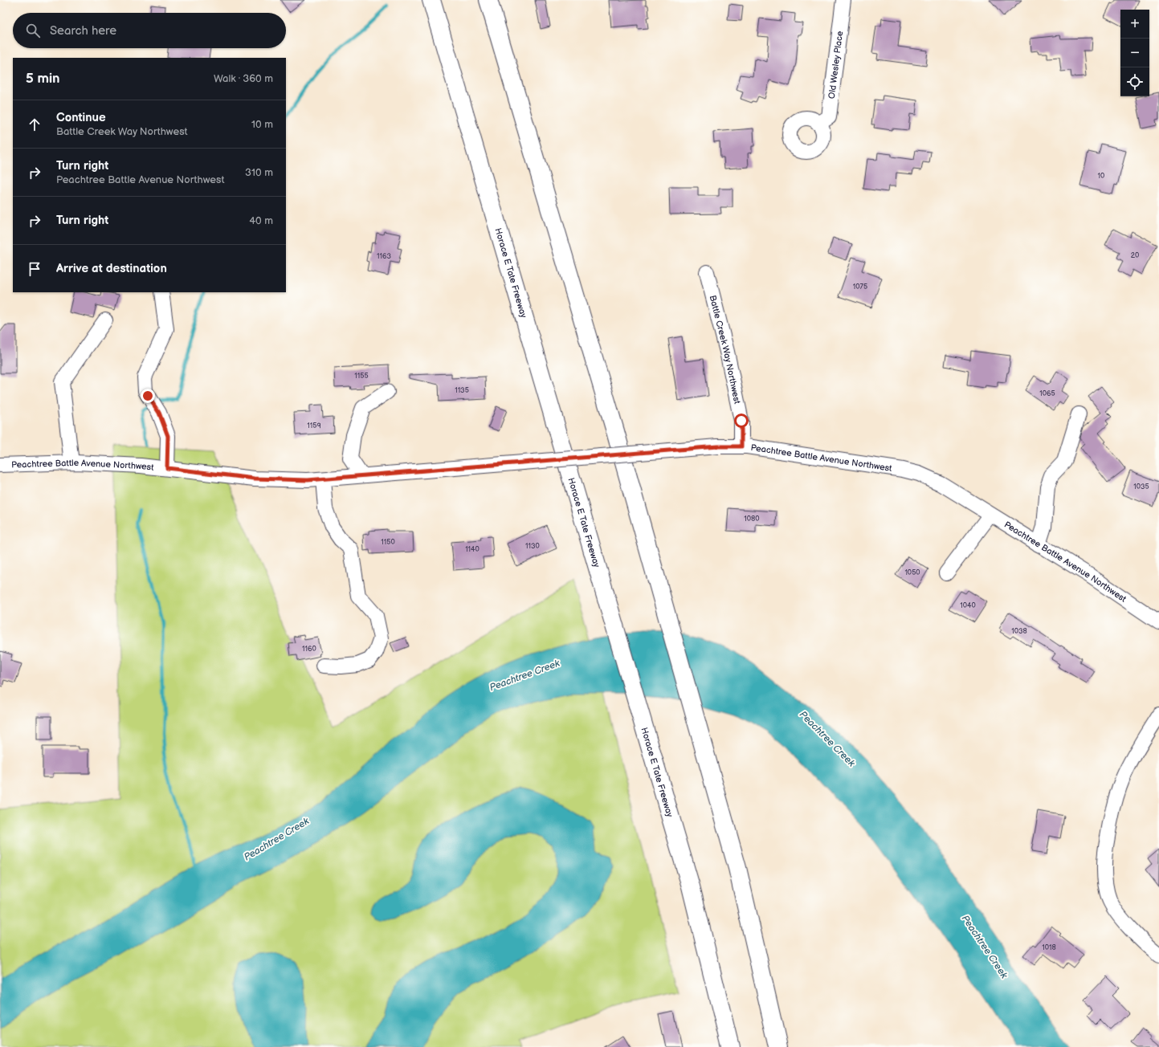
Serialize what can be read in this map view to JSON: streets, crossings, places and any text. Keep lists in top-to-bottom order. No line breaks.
{"streets":{"highway":["Horace E Tate Freeway"],"street":["Old Wesley Place","Battle Creek Way Northwest","Peachtree Battle Avenue Northwest"]},"crossings":[["Battle Creek Way Northwest","Peachtree Battle Avenue Northwest"]],"water":["Peachtree Creek"],"house_numbers":["10","20","1163","1075","1155","1135","1065","1159","1035","1080","1150","1130","1140","1050","1040","1038","1160","1018"],"page":{"map_buttons":["+","−"],"search":"Search here","heading":["5 min","Walk · 360 m"],"list":[["Continue","Battle Creek Way Northwest","10 m"],["Turn right","Peachtree Battle Avenue Northwest","310 m"],["Turn right","40 m"],"Arrive at destination"]}}
